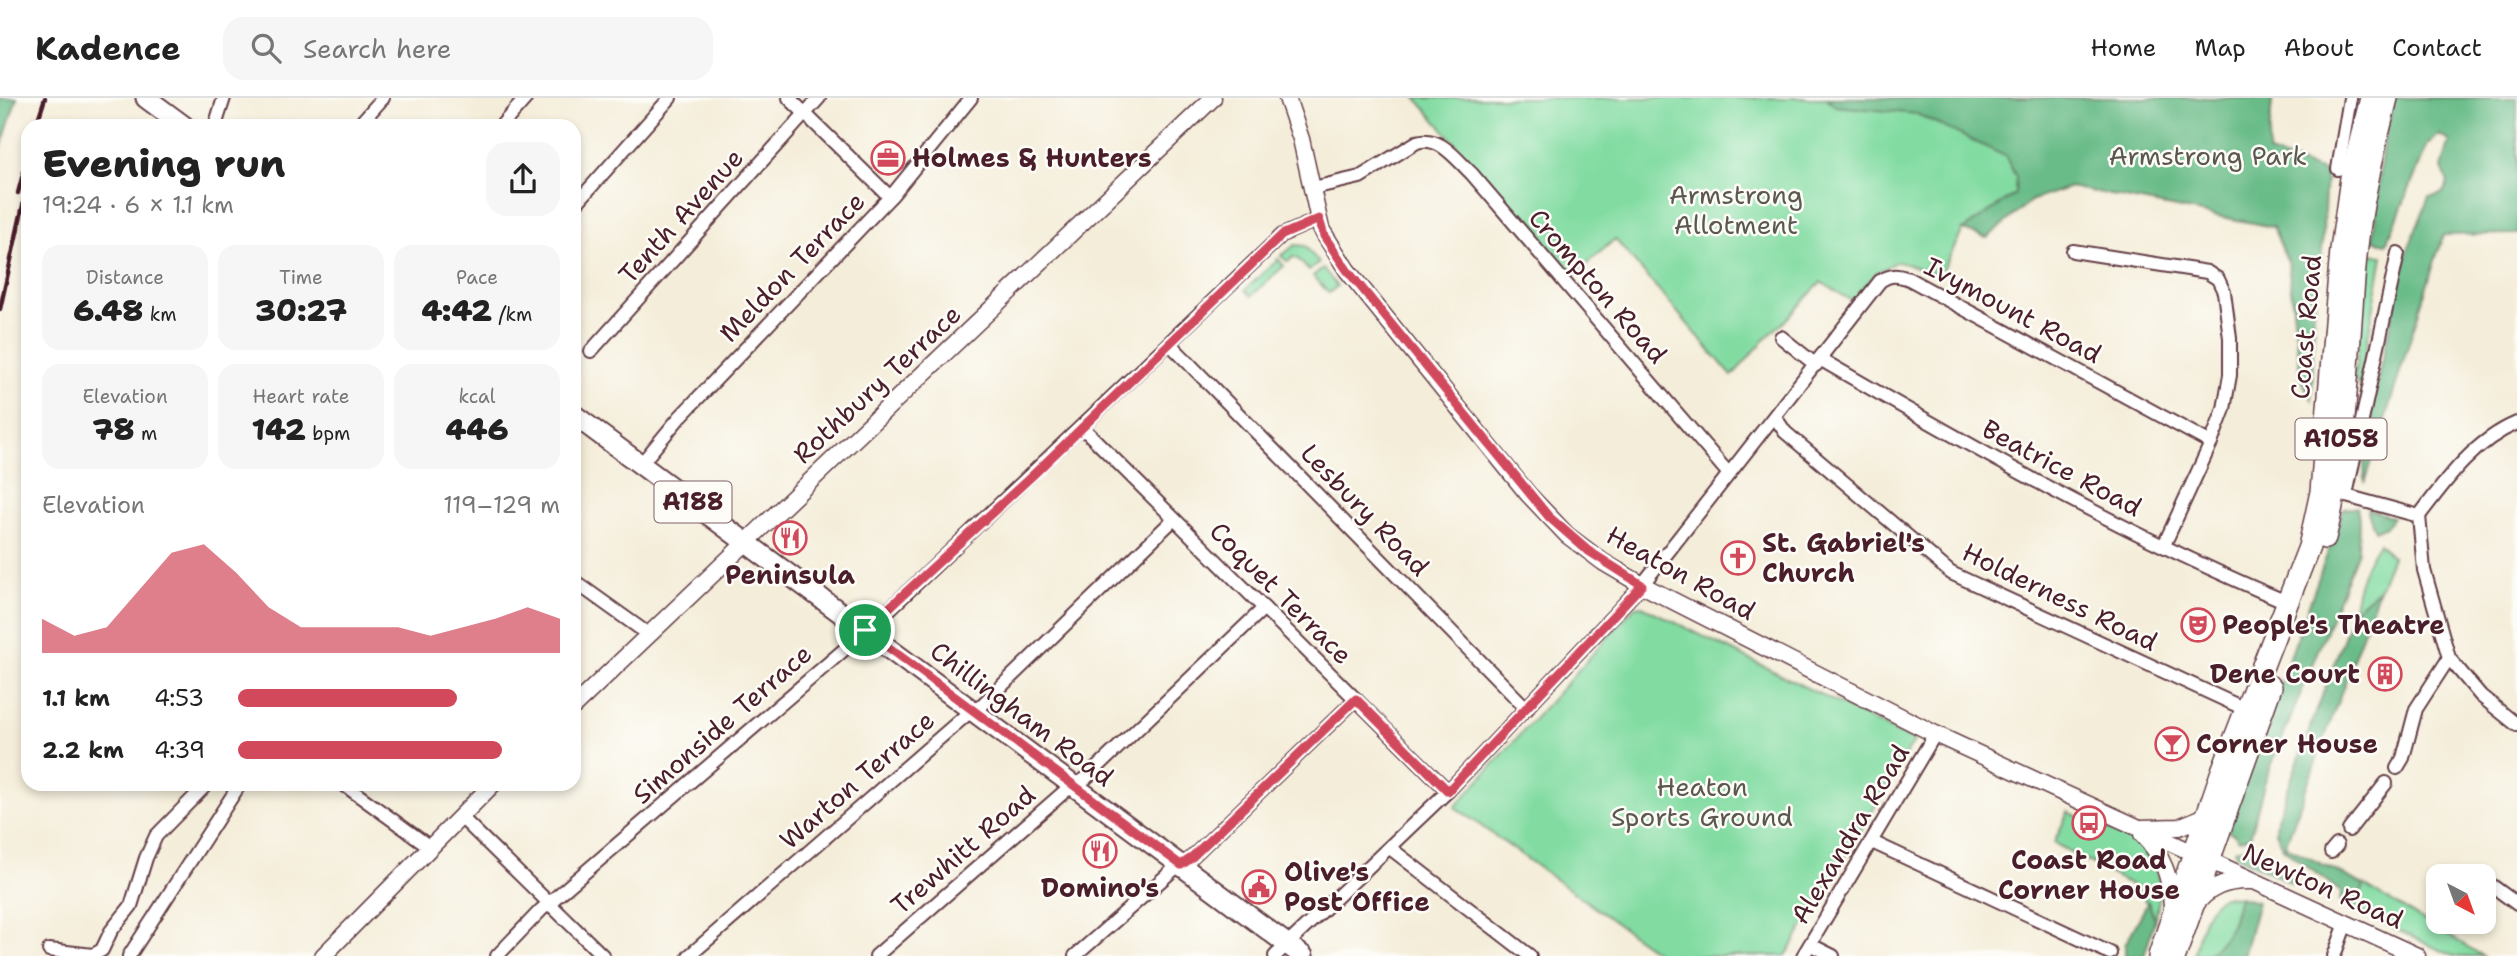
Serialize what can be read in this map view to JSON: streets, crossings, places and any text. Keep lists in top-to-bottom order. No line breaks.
{"streets":{"highway":["Coast Road","A1058"],"main road":["A188","Chillingham Road"],"street":["Tenth Avenue","Meldon Terrace","Crompton Road","Ivymount Road","Rothbury Terrace","Beatrice Road","Lesbury Road","Heaton Road","Coquet Terrace","Holderness Road","Simonside Terrace","Warton Terrace","Alexandra Road","Trewhitt Road","Newton Road"]},"crossings":[["Meldon Terrace","Chillingham Road"],["Crompton Road","Ivymount Road"],["Crompton Road","Heaton Road"],["Ivymount Road","Beatrice Road"],["Ivymount Road","Lesbury Road"],["Ivymount Road","Heaton Road"],["Ivymount Road","Coquet Terrace"],["Ivymount Road","Holderness Road"],["Ivymount Road","Chillingham Road"],["Coast Road","Beatrice Road"],["Coast Road","Heaton Road"],["Coast Road","Holderness Road"],["Coast Road","Newton Road"],["Rothbury Terrace","Chillingham Road"],["Lesbury Road","Simonside Terrace"],["Heaton Road","Simonside Terrace"],["Heaton Road","Alexandra Road"],["Heaton Road","Newton Road"],["Coquet Terrace","Simonside Terrace"],["Coquet Terrace","Warton Terrace"],["Coquet Terrace","Trewhitt Road"],["Chillingham Road","Simonside Terrace"],["Chillingham Road","Warton Terrace"],["Chillingham Road","Trewhitt Road"]],"parks":["Armstrong Park","Armstrong Allotment","Heaton Sports Ground"],"places":{"office":["Holmes & Hunters"],"restaurant":["Peninsula","Domino's"],"church":["St. Gabriel's Church"],"theatre":["People's Theatre"],"building":["Dene Court"],"bar":["Corner House"],"bus stop":["Coast Road Corner House"],"public building":["Olive's Post Office"]},"north":"bottom right","page":{"header":"Kadence","search":"Search here","nav":["Home","Map","About","Contact"],"heading":["Evening run","19:24 · 6 × 1.1 km"],"stats":[["Distance","6.48 km"],["Time","30:27"],["Pace","4:42 /km"],["Elevation","78 m"],["Heart rate","142 bpm"],["kcal","446"]],"chart":["Elevation","119–129 m"],"list":[{"name":"1.1 km","note":"4:53"},{"name":"2.2 km","note":"4:39"}]}}
